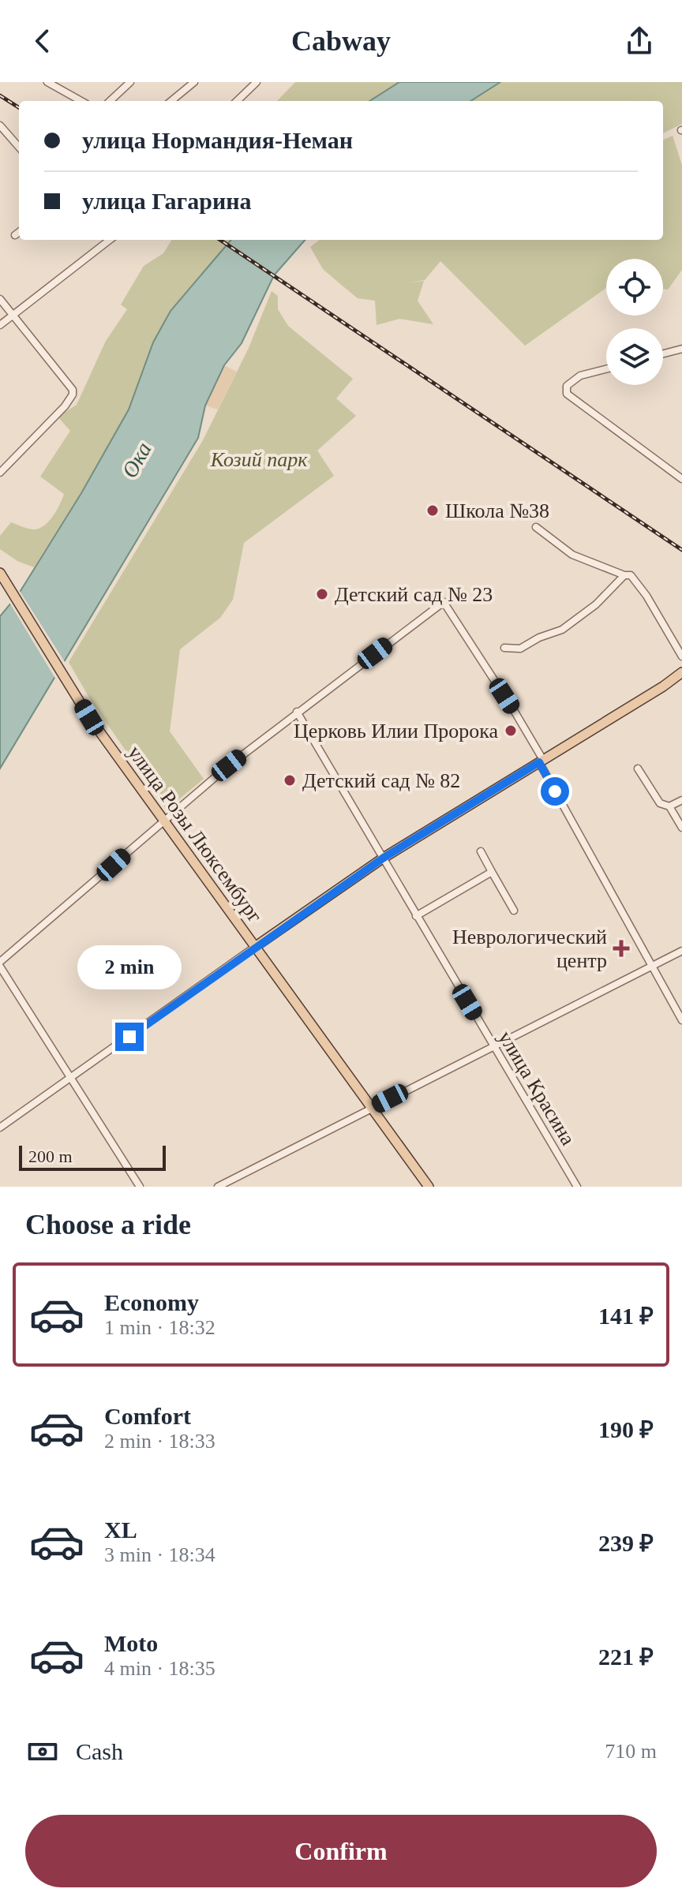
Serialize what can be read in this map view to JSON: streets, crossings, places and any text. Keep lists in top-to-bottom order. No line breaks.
{"streets":{"main road":["улица Розы Люксембург"],"street":["улица Красина"]},"water":["Ока"],"parks":["Козий парк"],"places":{"other":["Школа №38","Детский сад № 23","Церковь Илии Пророка","Детский сад № 82"],"health":["Неврологический центр"]},"scale_bar":"200 m","page":{"header":"Cabway","banner":["улица Нормандия-Неман","улица Гагарина"],"bubble":"2 min","scale":"200 m","heading":"Choose a ride","list":[{"name":"Economy","note":"1 min · 18:32","value":"141 ₽"},{"name":"Comfort","note":"2 min · 18:33","value":"190 ₽"},{"name":"XL","note":"3 min · 18:34","value":"239 ₽"},{"name":"Moto","note":"4 min · 18:35","value":"221 ₽"}],"pay":["Cash","710 m"],"buttons":"Confirm"}}
